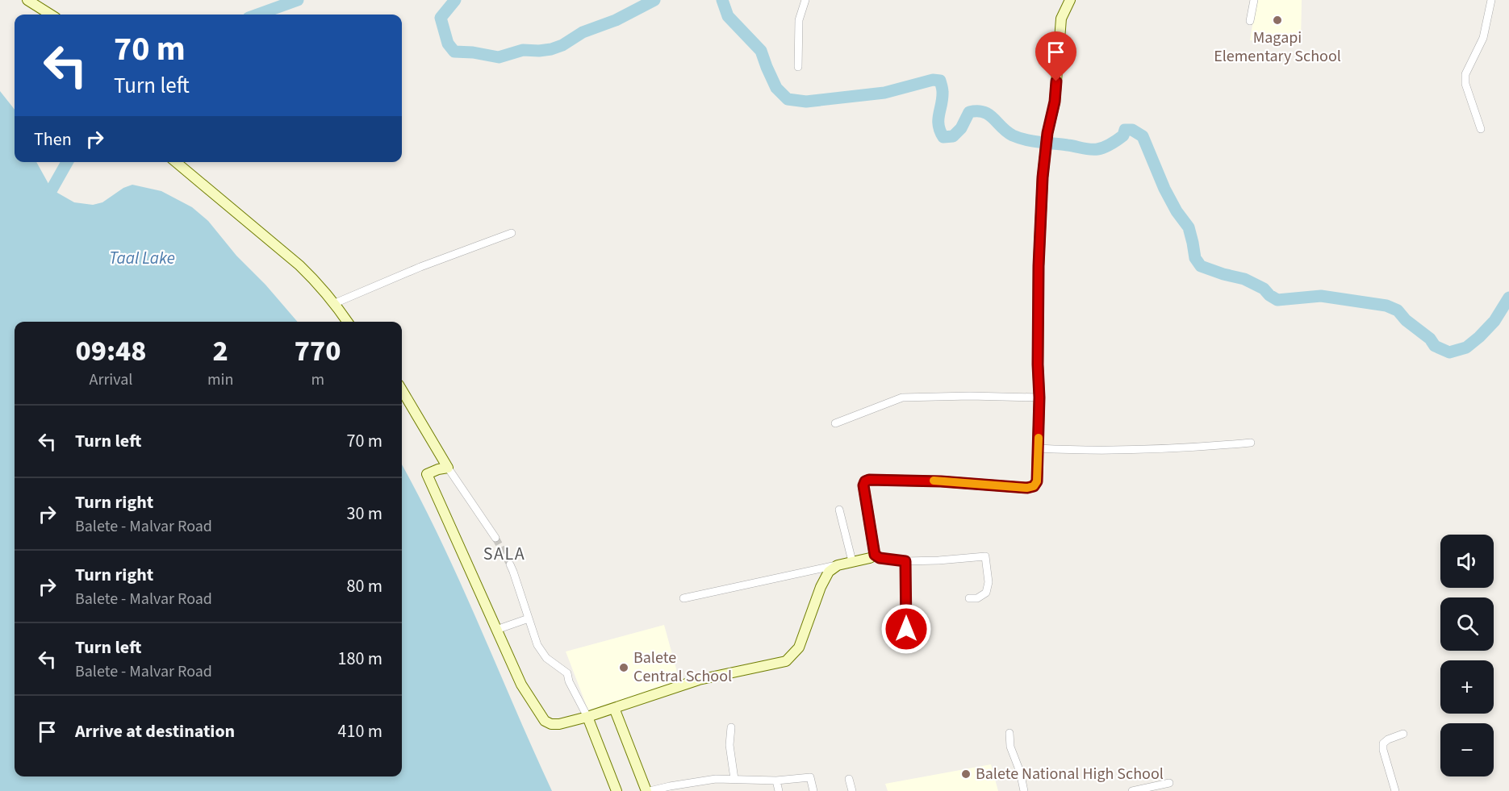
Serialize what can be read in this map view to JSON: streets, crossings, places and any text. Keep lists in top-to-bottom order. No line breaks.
{"districts":["SALA"],"water":["Taal Lake"],"places":["Magapi Elementary School","Balete Central School","Balete National High School"],"page":{"turn":["70 m","Turn left"],"then":"Then","eta":["09:48","Arrival","2","min","770","m"],"list":[{"name":"Turn left","value":"70 m"},{"name":"Turn right","note":"Balete - Malvar Road","value":"30 m"},{"name":"Turn right","note":"Balete - Malvar Road","value":"80 m"},{"name":"Turn left","note":"Balete - Malvar Road","value":"180 m"},{"name":"Arrive at destination","value":"410 m"}],"map_buttons":["+","−"]}}
